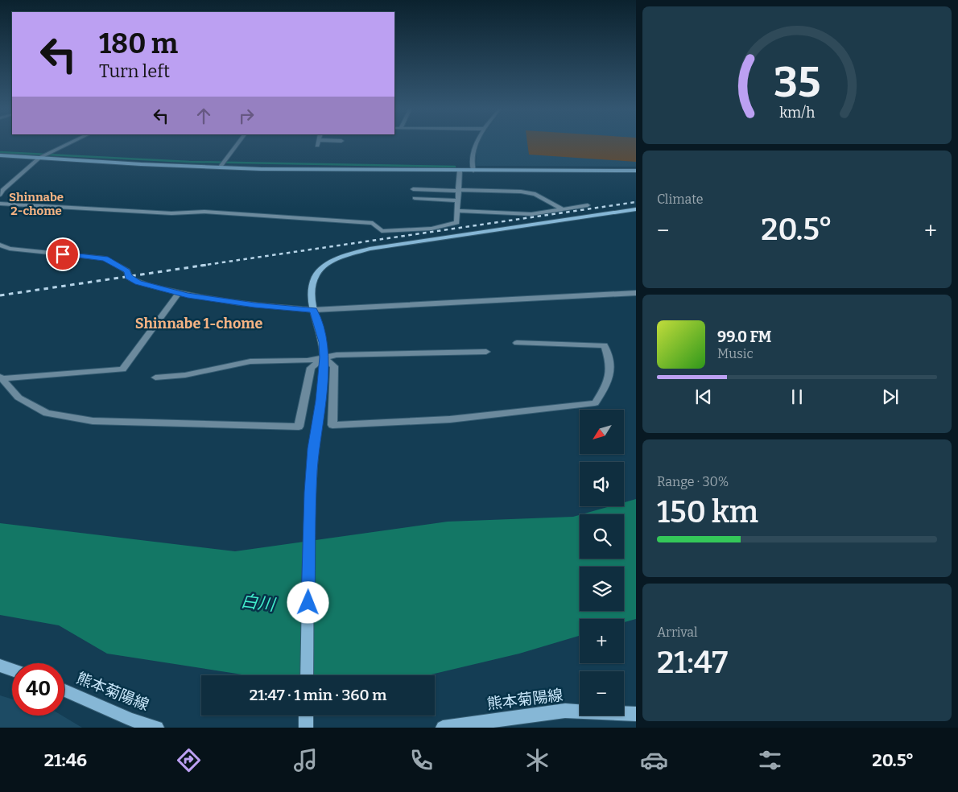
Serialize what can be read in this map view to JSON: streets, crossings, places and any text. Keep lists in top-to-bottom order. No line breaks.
{"streets":{"main road":["熊本菊陽線"]},"districts":["Shinnabe 2-chome","Shinnabe 1-chome"],"water":["白川"],"north":"bottom left","page":{"turn":["180 m","Turn left"],"tile":["Climate",["Range · 30%","150 km"],["Arrival","21:47"]],"heat":["−","20.5°","+"],"song":["99.0 FM","Music"],"map_buttons":["+","−"],"limit":"40","trip":"21:47 · 1 min · 360 m","tabs":["21:46","20.5°"],"gauge":["35","km/h"]}}
